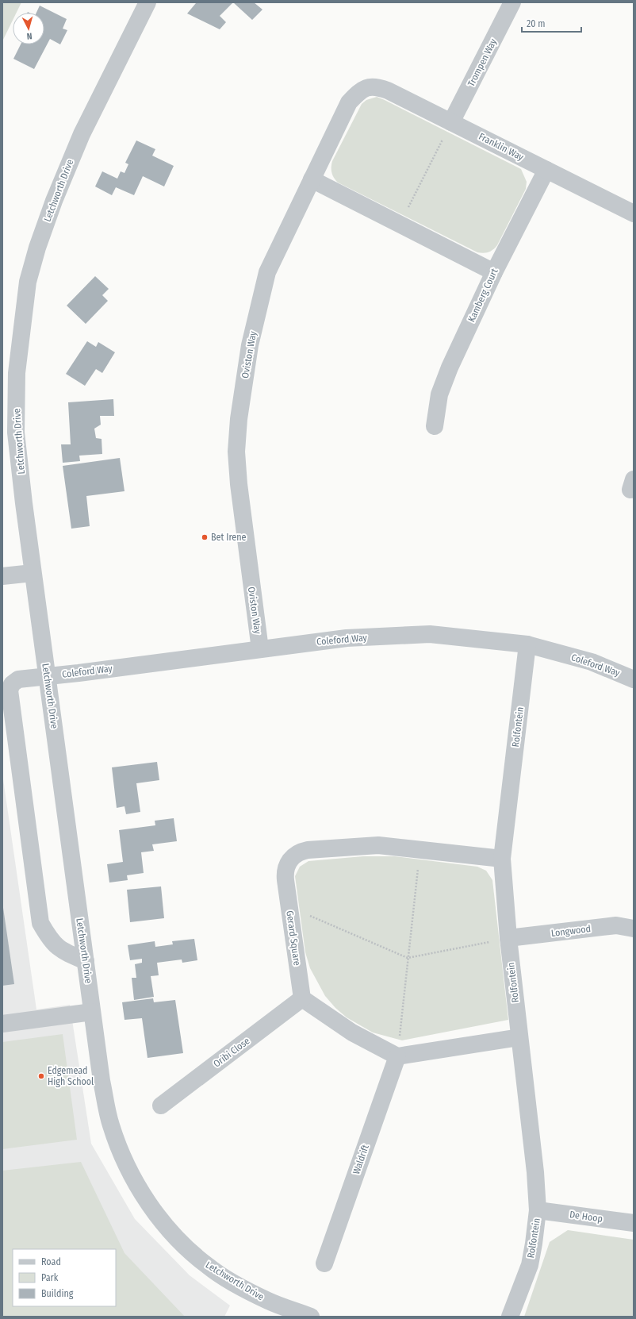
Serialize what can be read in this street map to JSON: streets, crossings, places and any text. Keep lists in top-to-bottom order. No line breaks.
{"streets":{"street":["Trompen Way","Franklin Way","Letchworth Drive","Kamberg Court","Oviston Way","Coleford Way","Rolfontein","Longwood","Gerard Square","Oribi Close","Waldrift","De Hoop"]},"crossings":[["Trompen Way","Franklin Way"],["Franklin Way","Kamberg Court"],["Franklin Way","Oviston Way"],["Letchworth Drive","Coleford Way"],["Oviston Way","Coleford Way"],["Coleford Way","Rolfontein"],["Rolfontein","Longwood"],["Rolfontein","Gerard Square"],["Rolfontein","De Hoop"],["Gerard Square","Oribi Close"]],"places":["Bet Irene","Edgemead High School"],"legend":["Road","Park","Building"],"scale_bar":"20 m","north":"bottom"}
